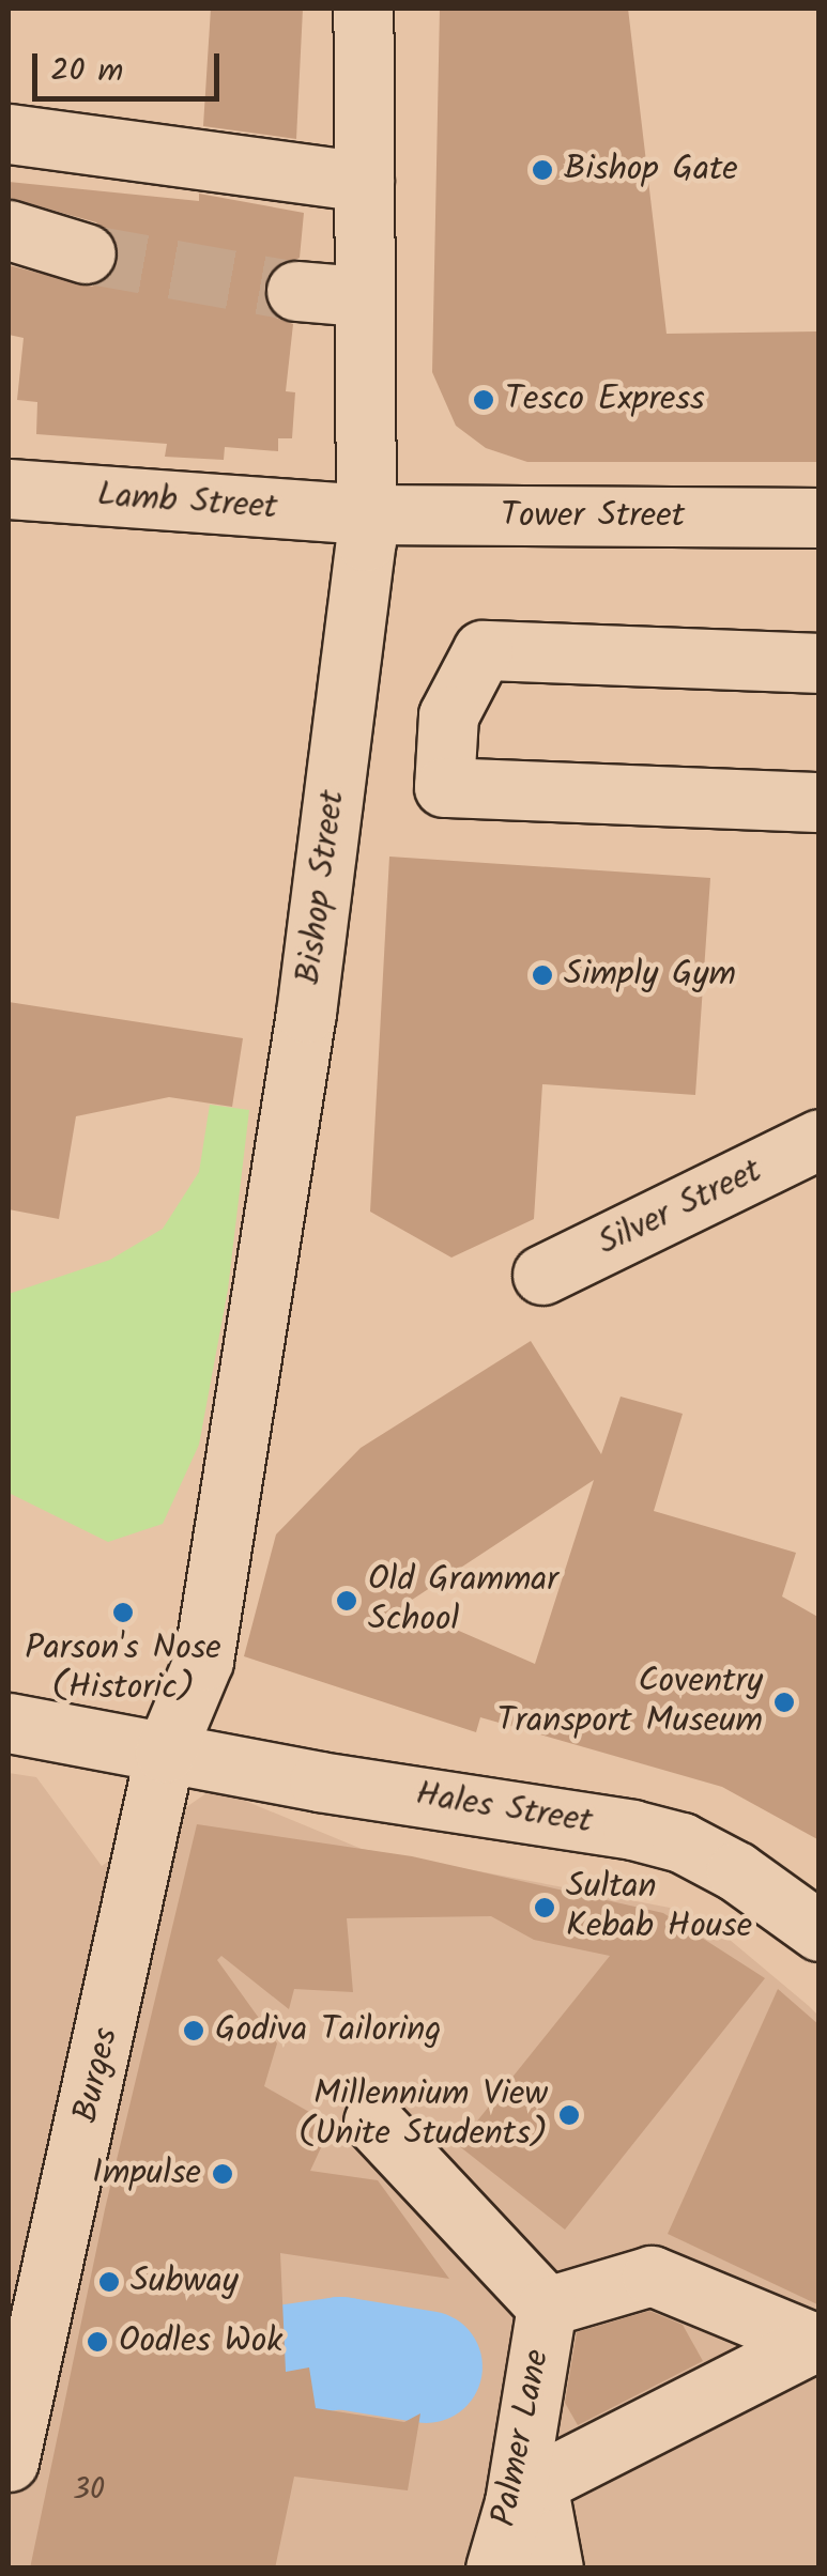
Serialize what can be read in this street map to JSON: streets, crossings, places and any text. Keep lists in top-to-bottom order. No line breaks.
{"streets":{"street":["Lamb Street","Tower Street","Bishop Street","Silver Street","Hales Street","Burges","Palmer Lane"]},"crossings":[["Lamb Street","Tower Street"],["Lamb Street","Bishop Street"],["Tower Street","Bishop Street"],["Bishop Street","Hales Street"],["Bishop Street","Burges"],["Hales Street","Burges"]],"places":["Bishop Gate","Tesco Express","Simply Gym","Old Grammar School","Parson's Nose (Historic)","Coventry Transport Museum","Sultan Kebab House","Godiva Tailoring","Millennium View (Unite Students)","Impulse","Subway","Oodles Wok"],"house_numbers":["30"],"scale_bar":"20 m"}
